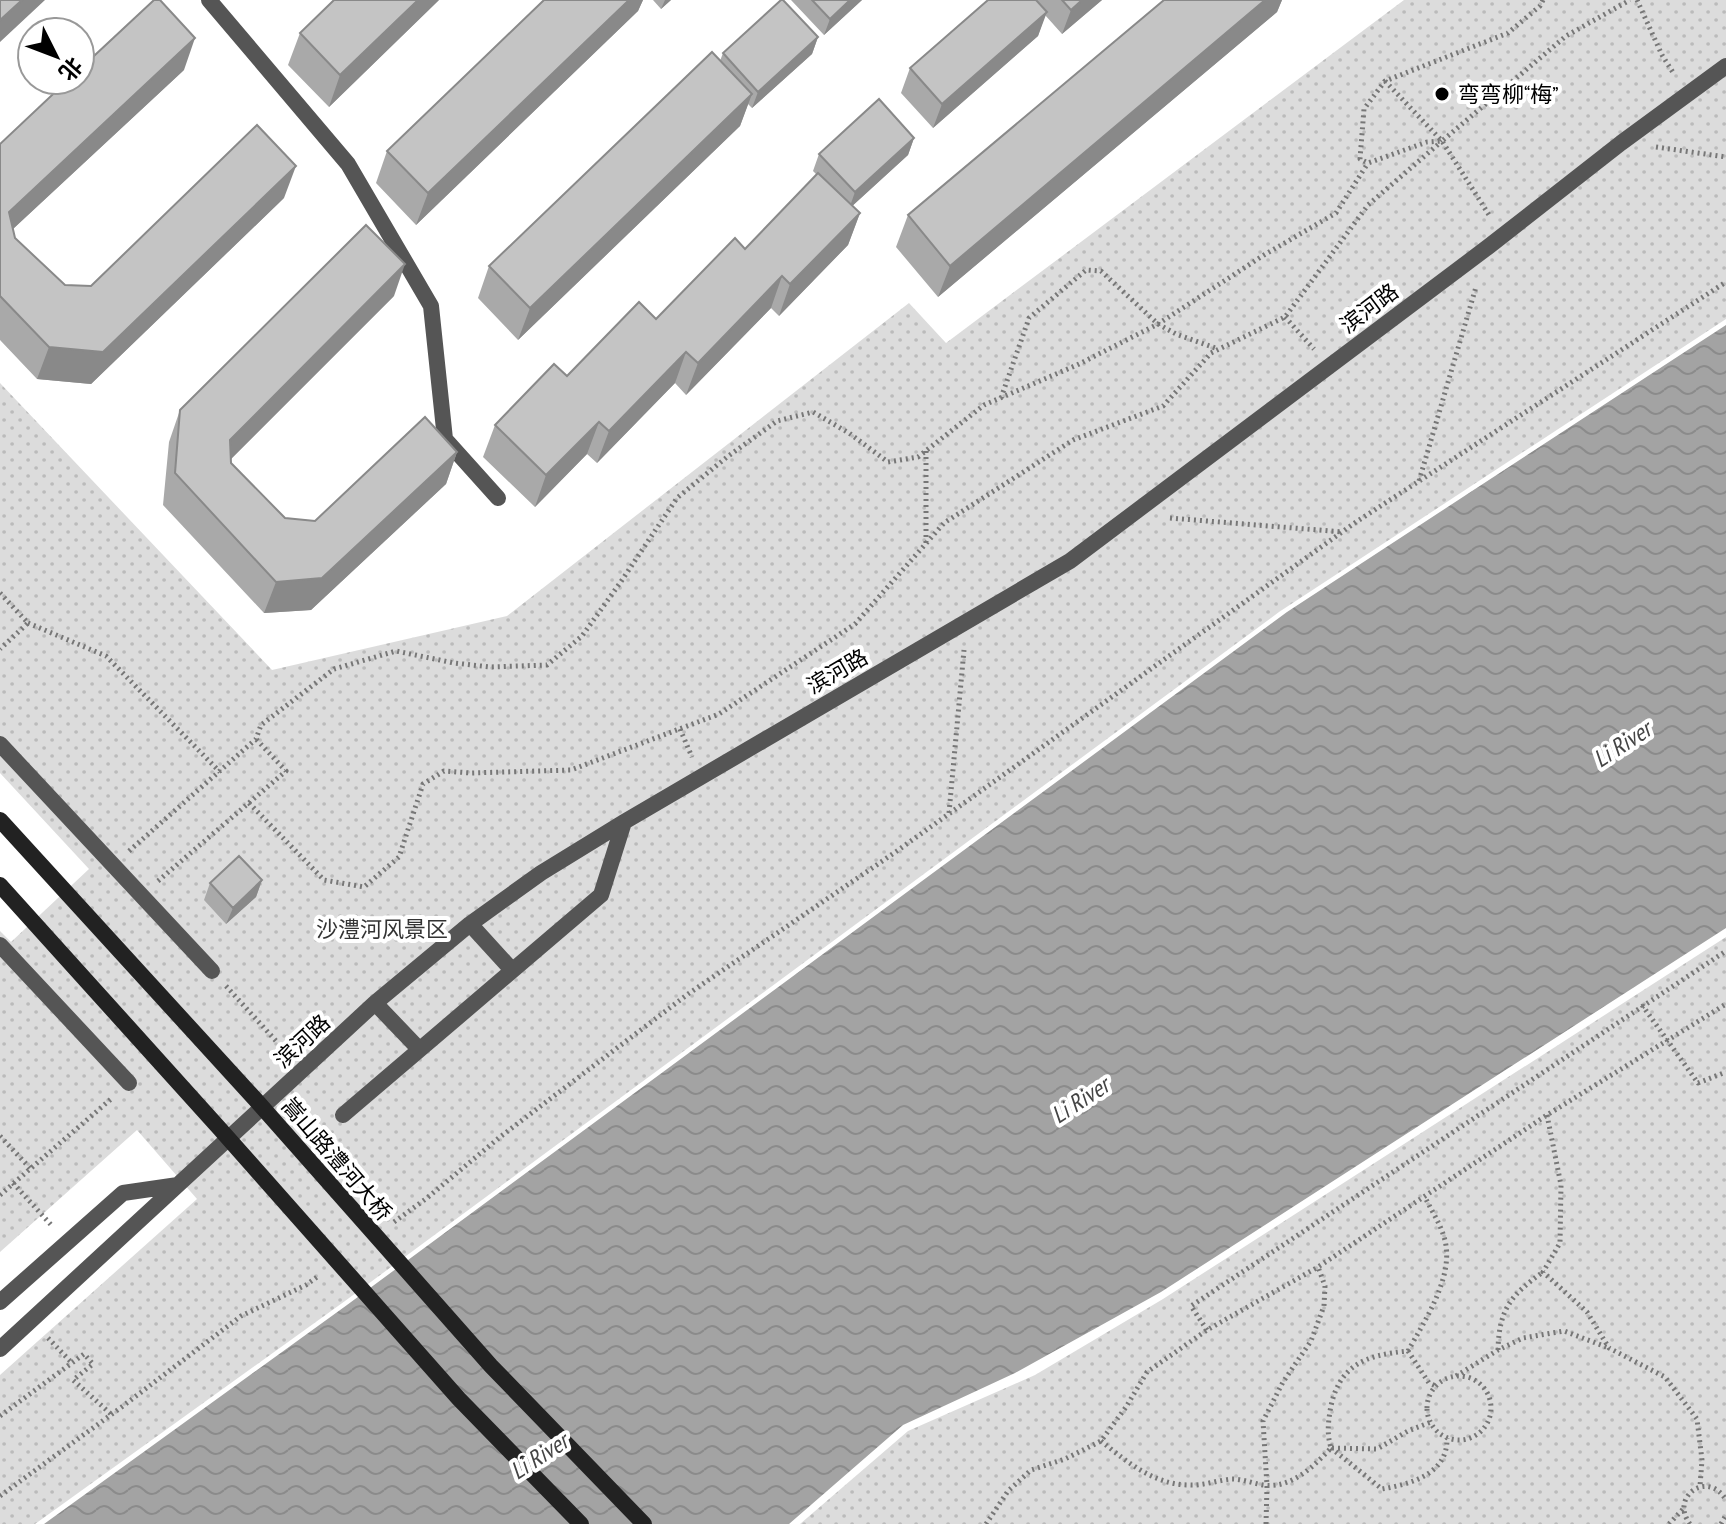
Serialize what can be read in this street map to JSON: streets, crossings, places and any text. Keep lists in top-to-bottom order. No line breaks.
{"streets":{"main road":["嵩山路澧河大桥"],"street":["滨河路"]},"water":["Li River"],"parks":["沙澧河风景区"],"places":["弯弯柳“梅”"],"north":"bottom right"}
